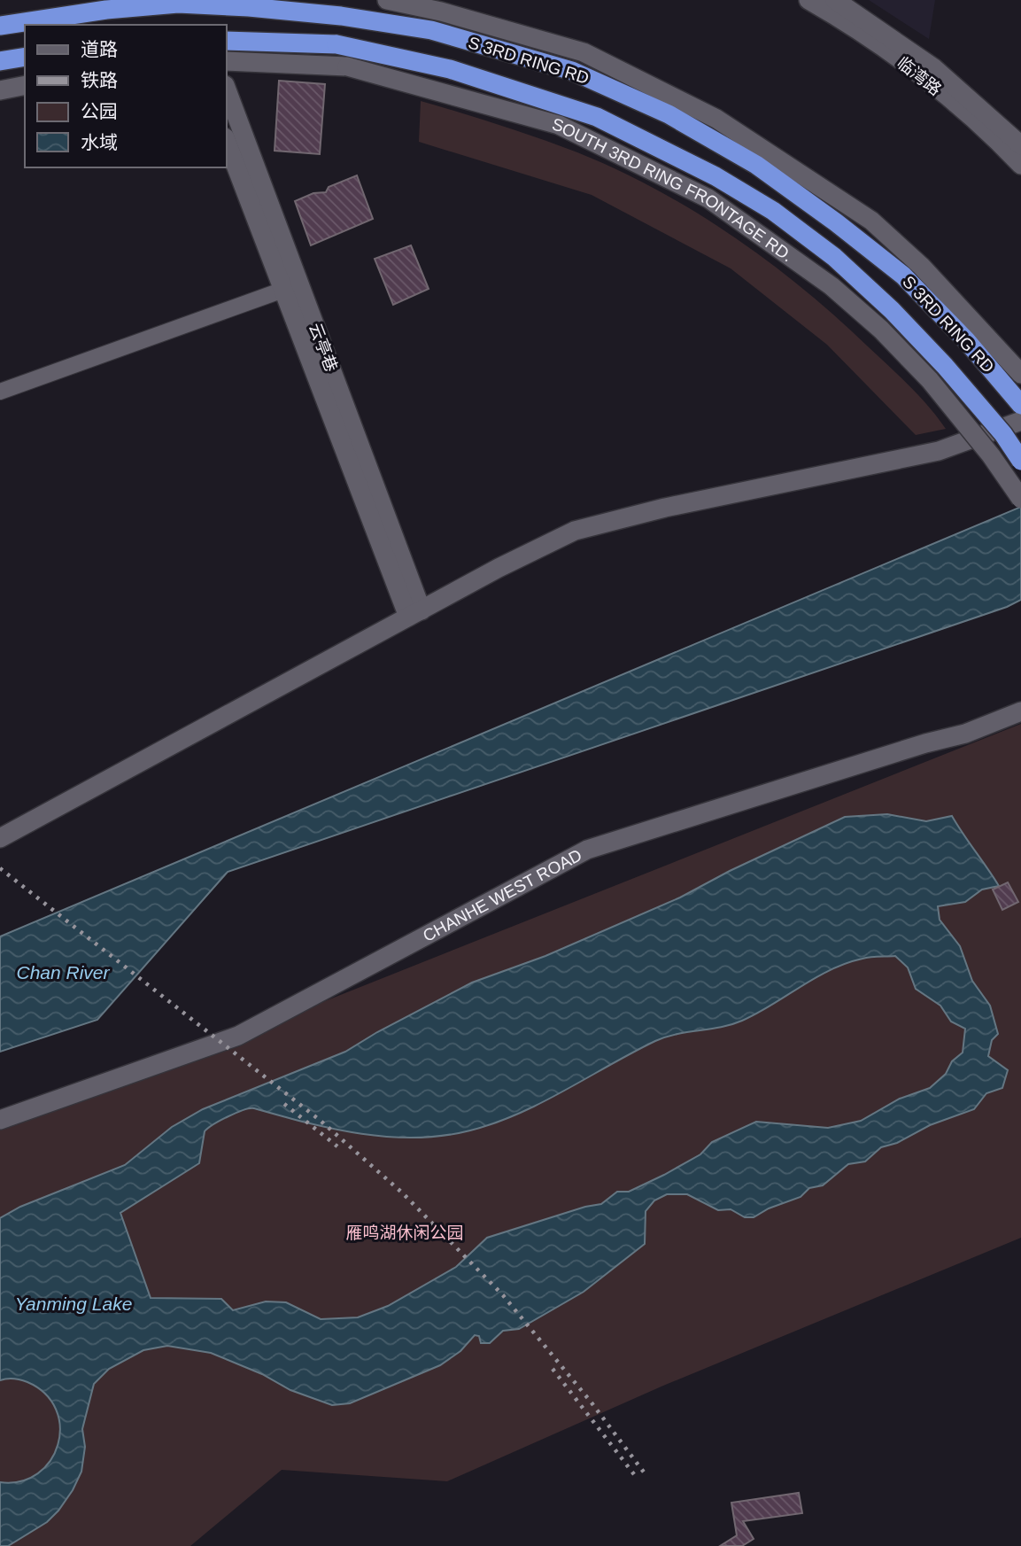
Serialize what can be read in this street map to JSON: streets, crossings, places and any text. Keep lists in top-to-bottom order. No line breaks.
{"streets":{"highway":["S 3RD RING RD"],"street":["临湾路","SOUTH 3RD RING FRONTAGE RD.","云亭巷","CHANHE WEST ROAD"]},"water":["Chan River","Yanming Lake"],"parks":["雁鸣湖休闲公园"],"legend":["道路","铁路","公园","水域"]}
